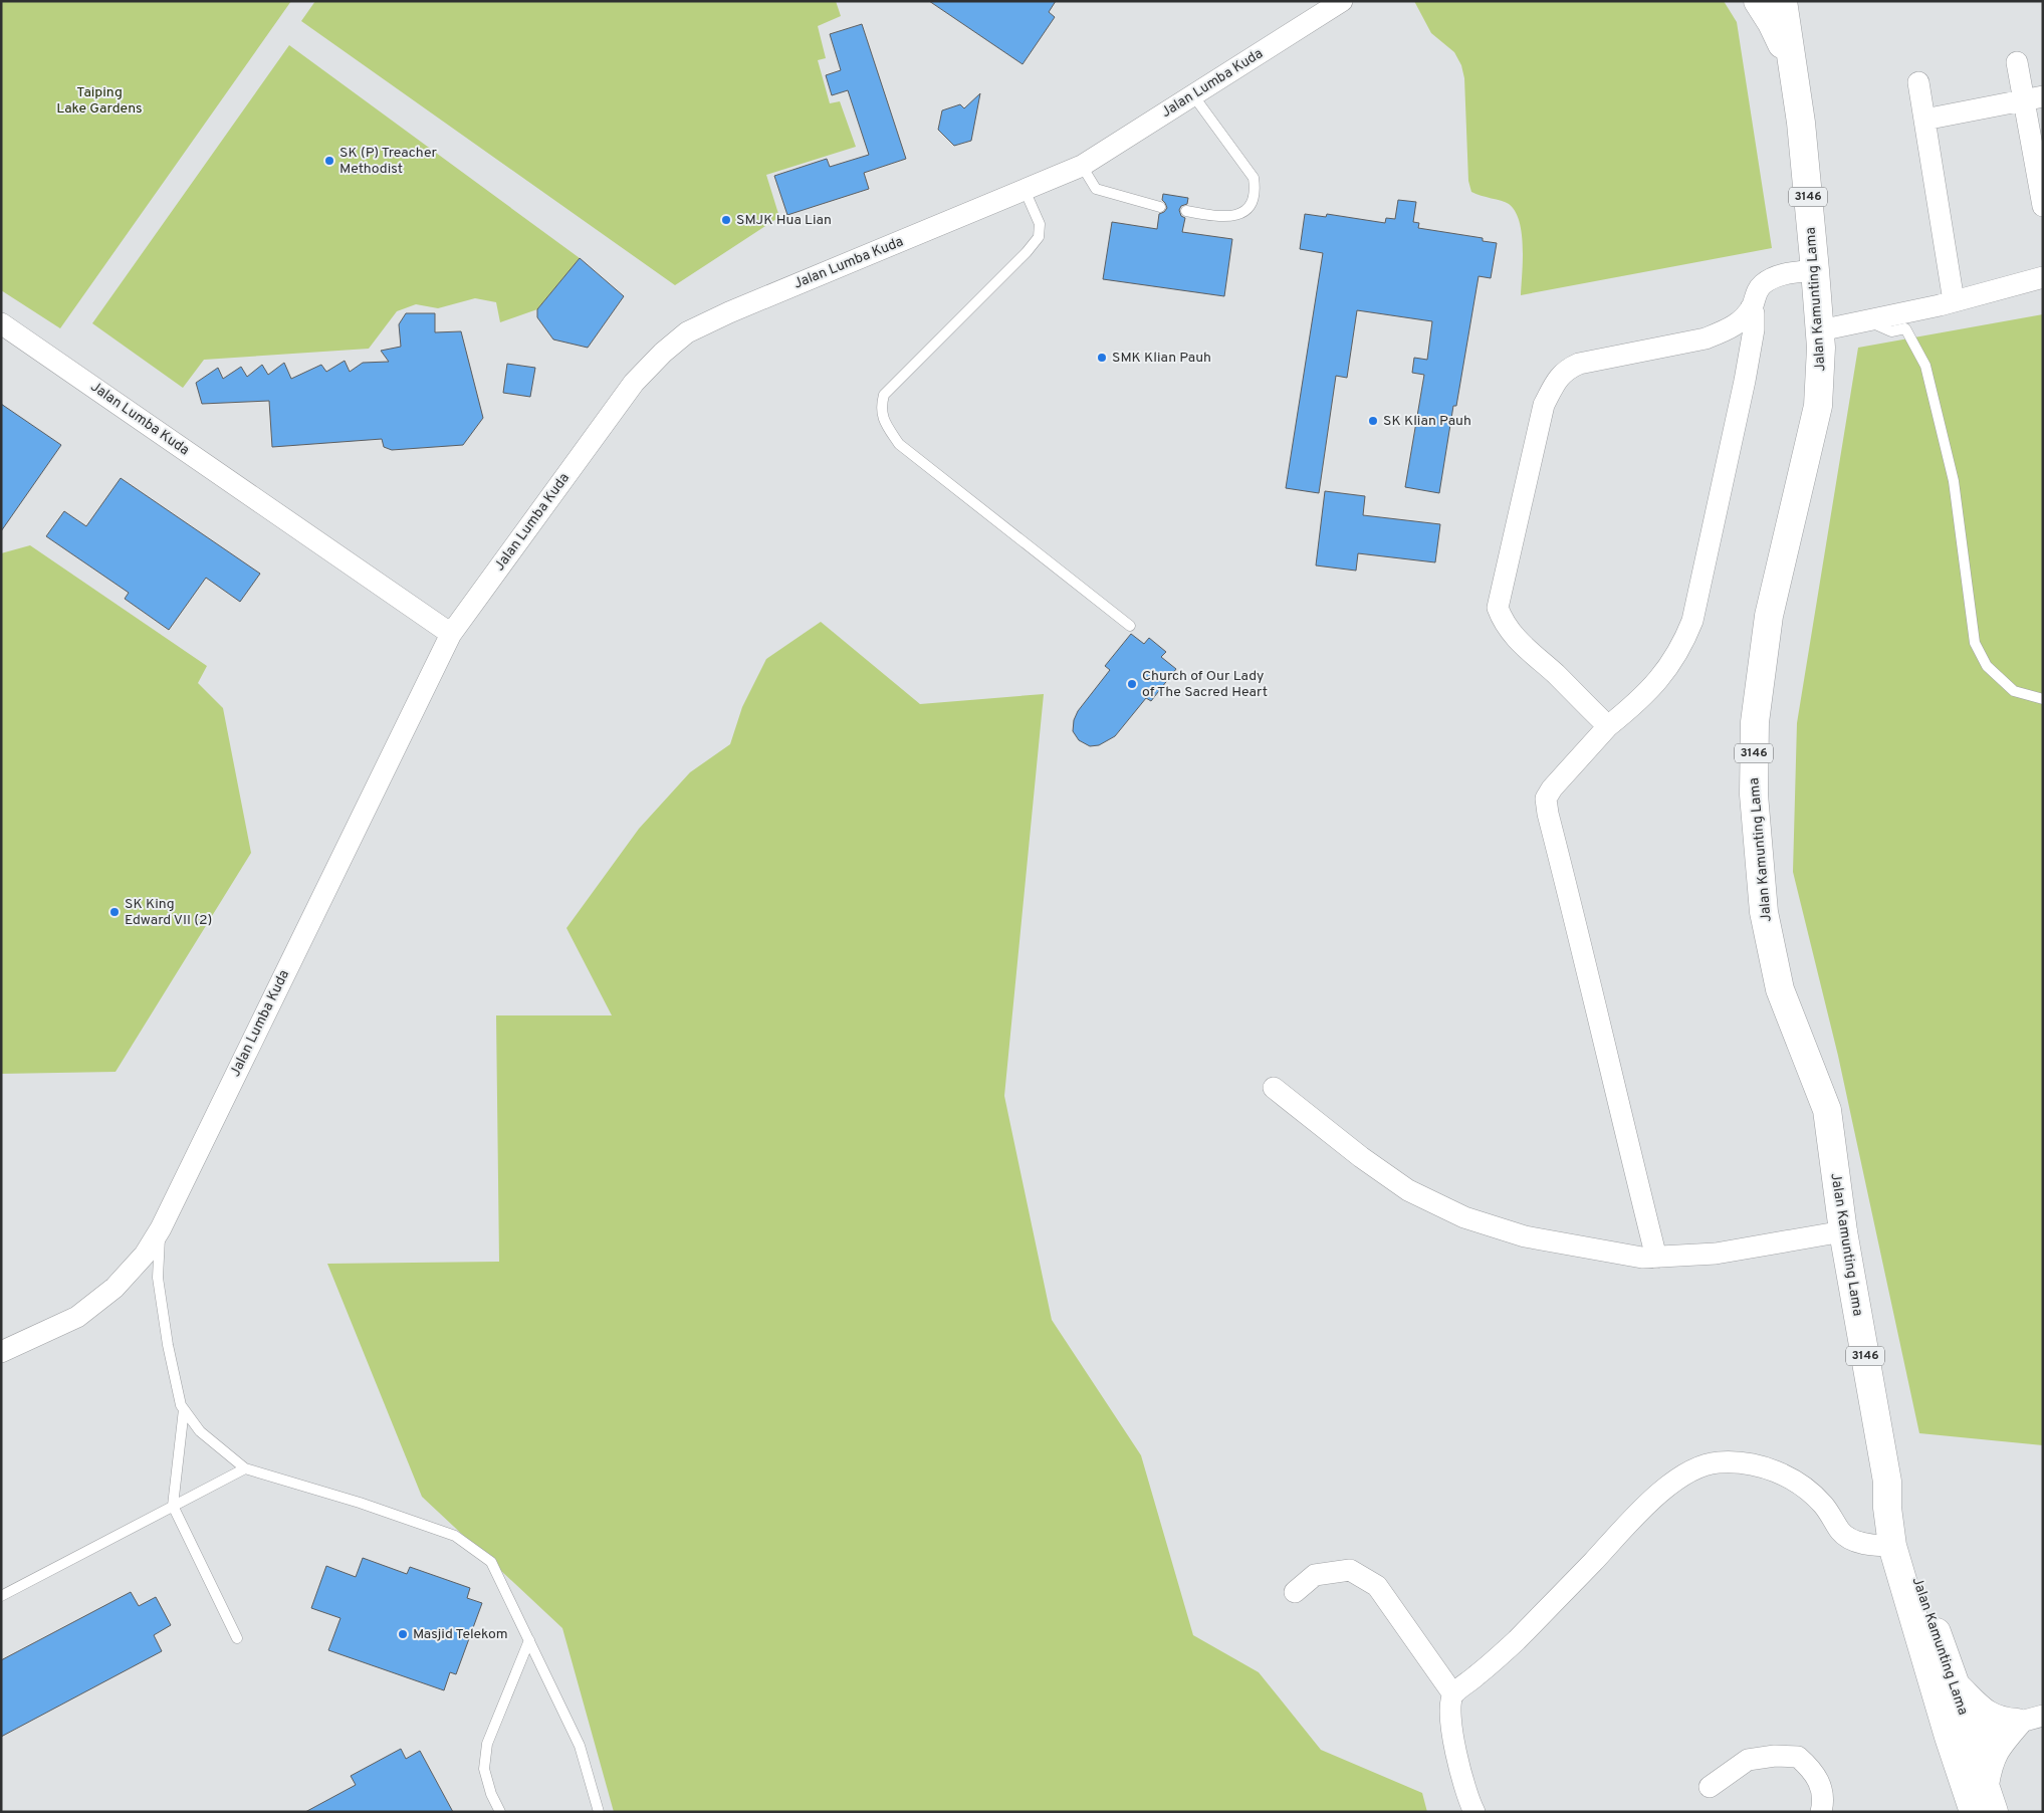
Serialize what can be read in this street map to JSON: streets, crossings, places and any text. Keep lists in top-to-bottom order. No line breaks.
{"streets":{"main road":["3146","Jalan Kamunting Lama"],"street":["Jalan Lumba Kuda"]},"parks":["Taiping Lake Gardens"],"places":["SK (P) Treacher Methodist","SMJK Hua Lian","SMK Klian Pauh","SK Klian Pauh","Church of Our Lady of The Sacred Heart","SK King Edward VII (2)","Masjid Telekom"]}
